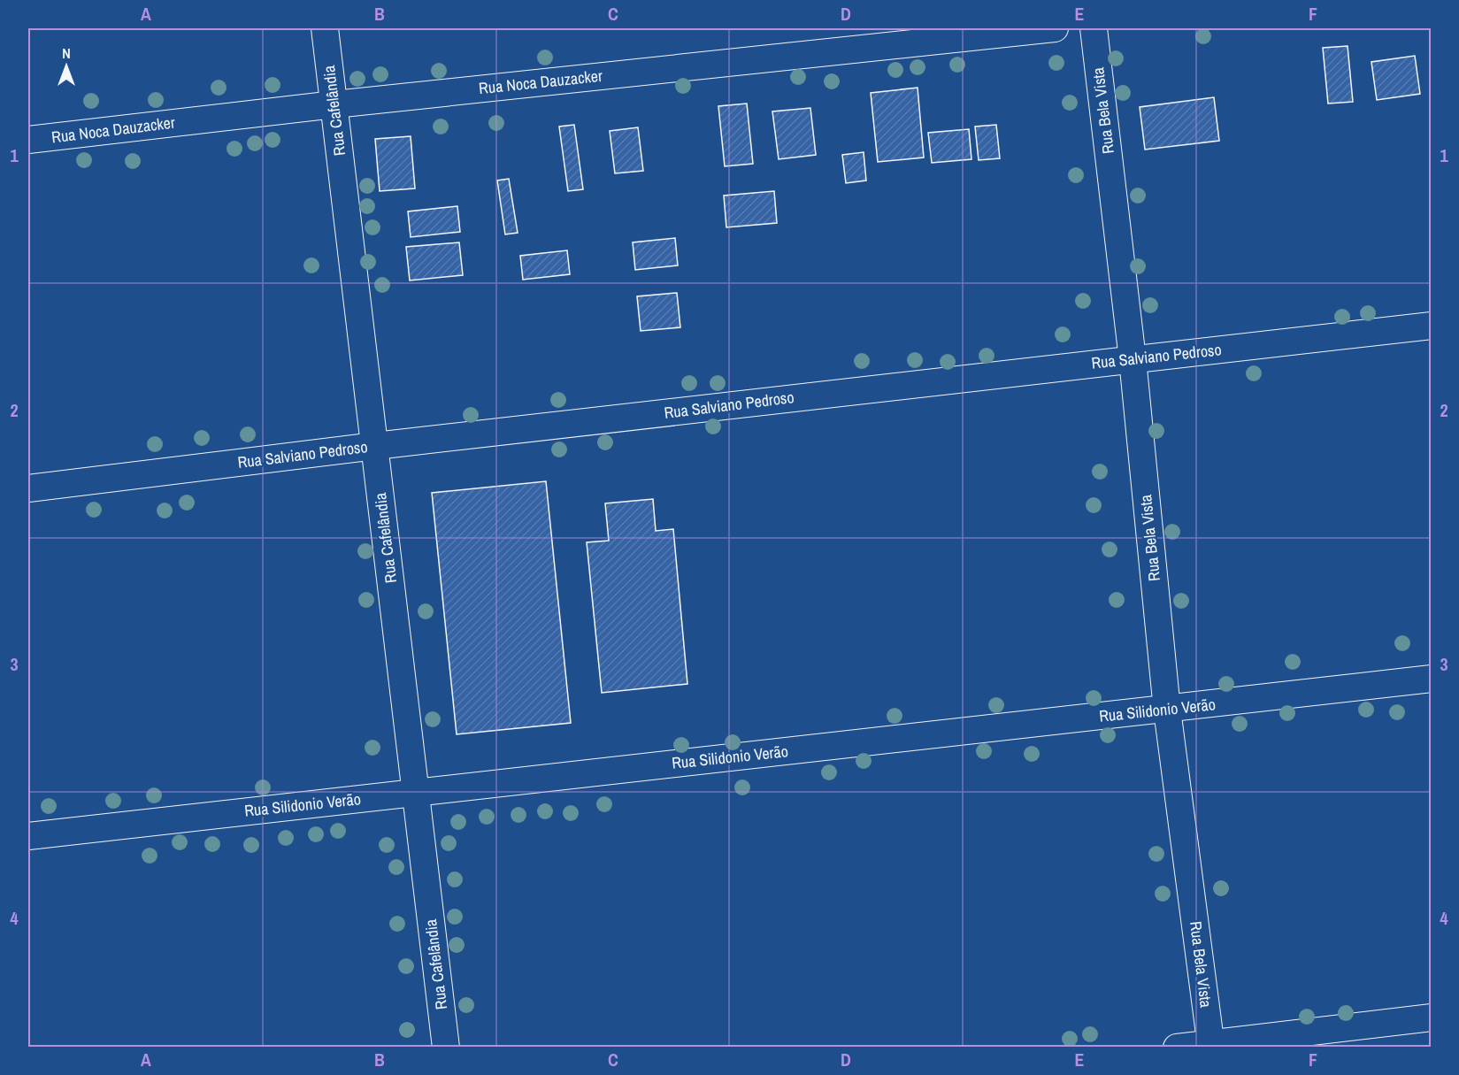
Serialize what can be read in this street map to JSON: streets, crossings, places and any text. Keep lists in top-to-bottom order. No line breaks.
{"streets":{"street":["Rua Noca Dauzacker","Rua Cafelândia","Rua Bela Vista","Rua Salviano Pedroso","Rua Silidonio Verão"]},"crossings":[["Rua Noca Dauzacker","Rua Cafelândia"],["Rua Cafelândia","Rua Salviano Pedroso"],["Rua Cafelândia","Rua Silidonio Verão"],["Rua Bela Vista","Rua Salviano Pedroso"],["Rua Bela Vista","Rua Silidonio Verão"]],"north":"top","grid":{"columns":["A","B","C","D","E","F"],"rows":["1","2","3","4"]}}
